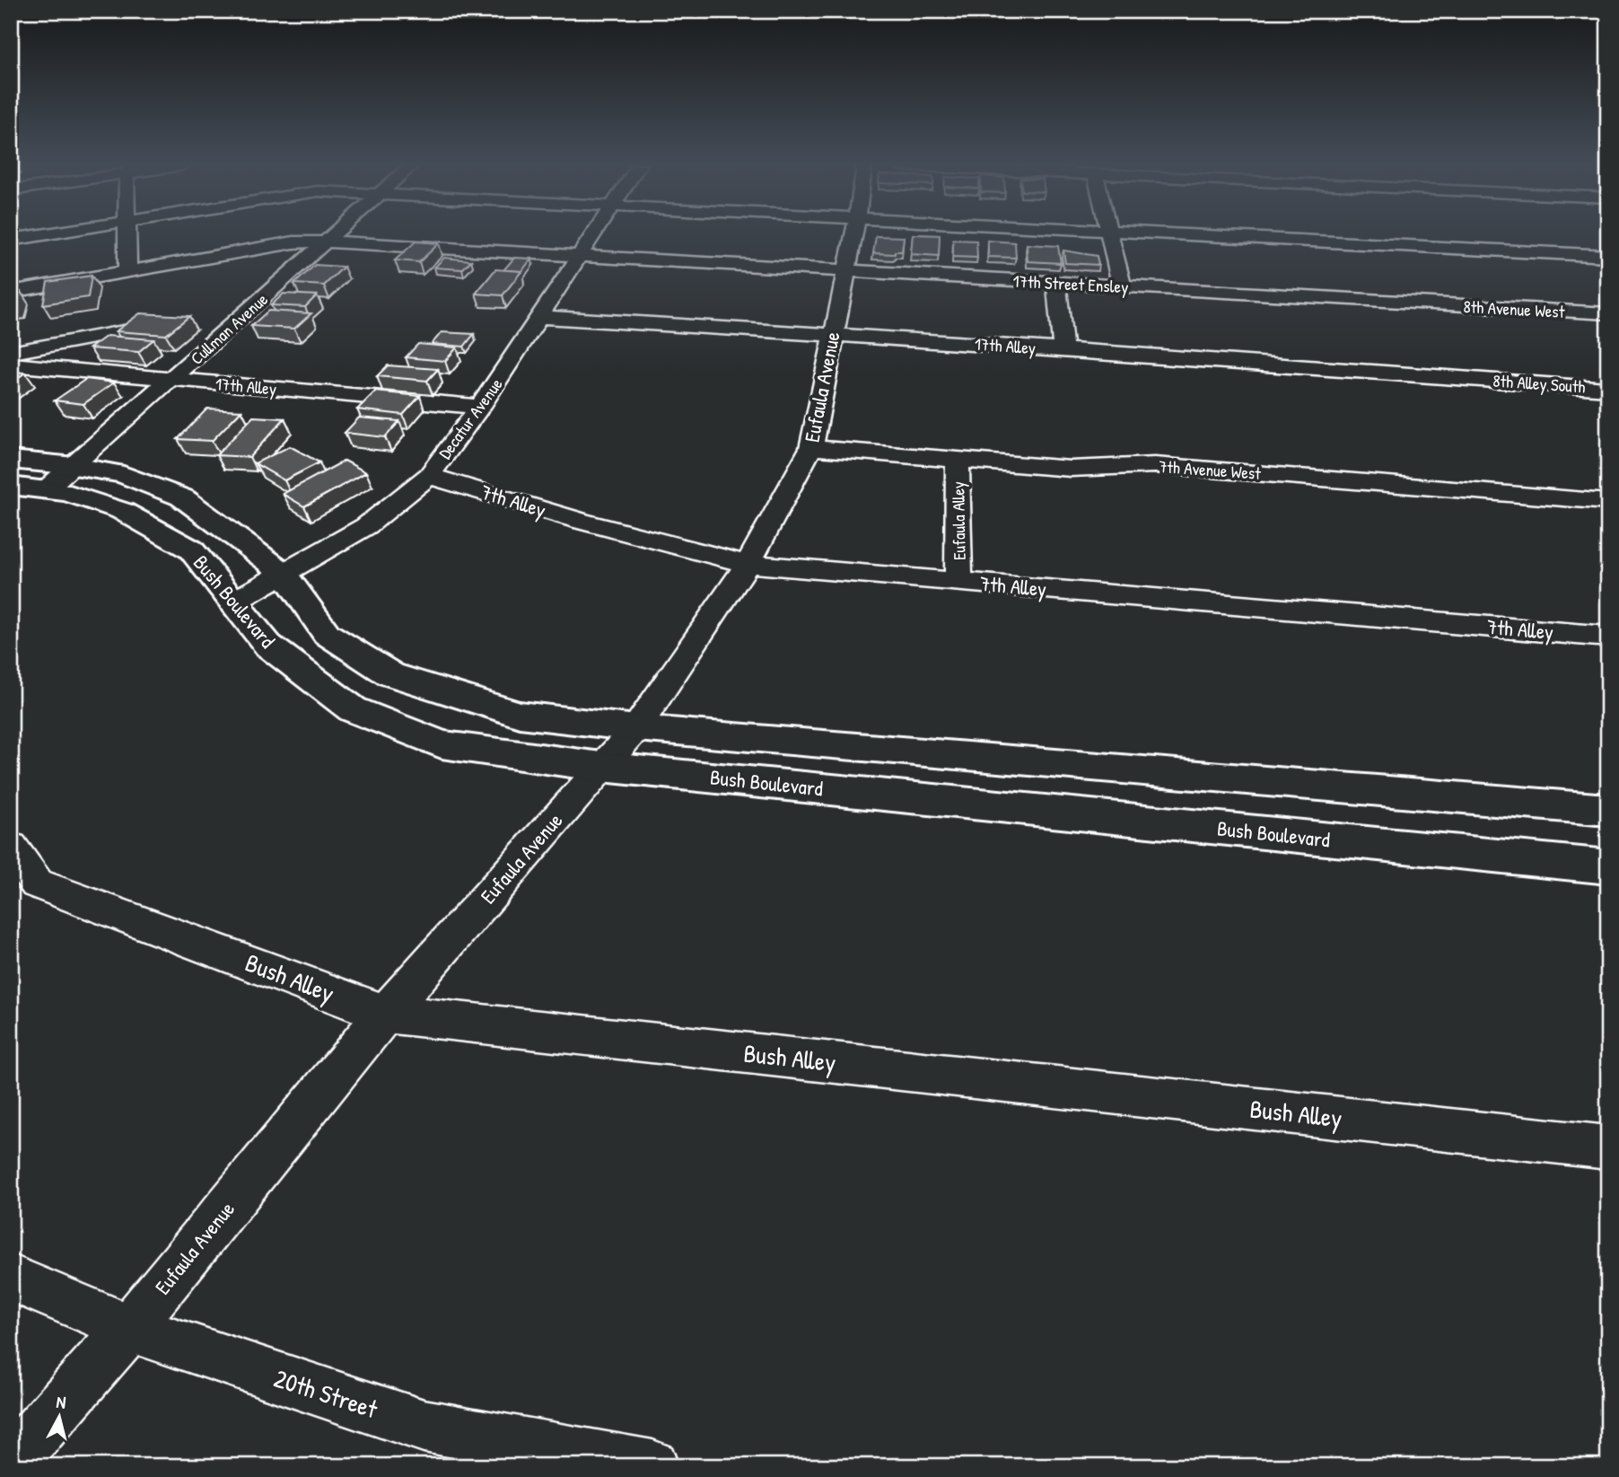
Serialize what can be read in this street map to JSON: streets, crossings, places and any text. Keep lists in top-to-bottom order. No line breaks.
{"streets":{"main road":["Bush Boulevard"],"street":["17th Street Ensley","8th Avenue West","Cullman Avenue","17th Alley","8th Alley South","Eufaula Avenue","Decatur Avenue","7th Avenue West","7th Alley","Eufaula Alley","Bush Alley","20th Street"]},"crossings":[["17th Street Ensley","8th Avenue West"],["17th Street Ensley","Cullman Avenue"],["17th Street Ensley","Eufaula Avenue"],["17th Street Ensley","Decatur Avenue"],["Cullman Avenue","17th Alley"],["Cullman Avenue","Bush Boulevard"],["17th Alley","8th Alley South"],["17th Alley","Eufaula Avenue"],["17th Alley","Decatur Avenue"],["Eufaula Avenue","7th Avenue West"],["Eufaula Avenue","7th Alley"],["Eufaula Avenue","Bush Boulevard"],["Eufaula Avenue","Bush Alley"],["Eufaula Avenue","20th Street"],["Decatur Avenue","7th Alley"],["Decatur Avenue","Bush Boulevard"],["7th Avenue West","Eufaula Alley"],["7th Alley","Eufaula Alley"]],"north":"top"}
